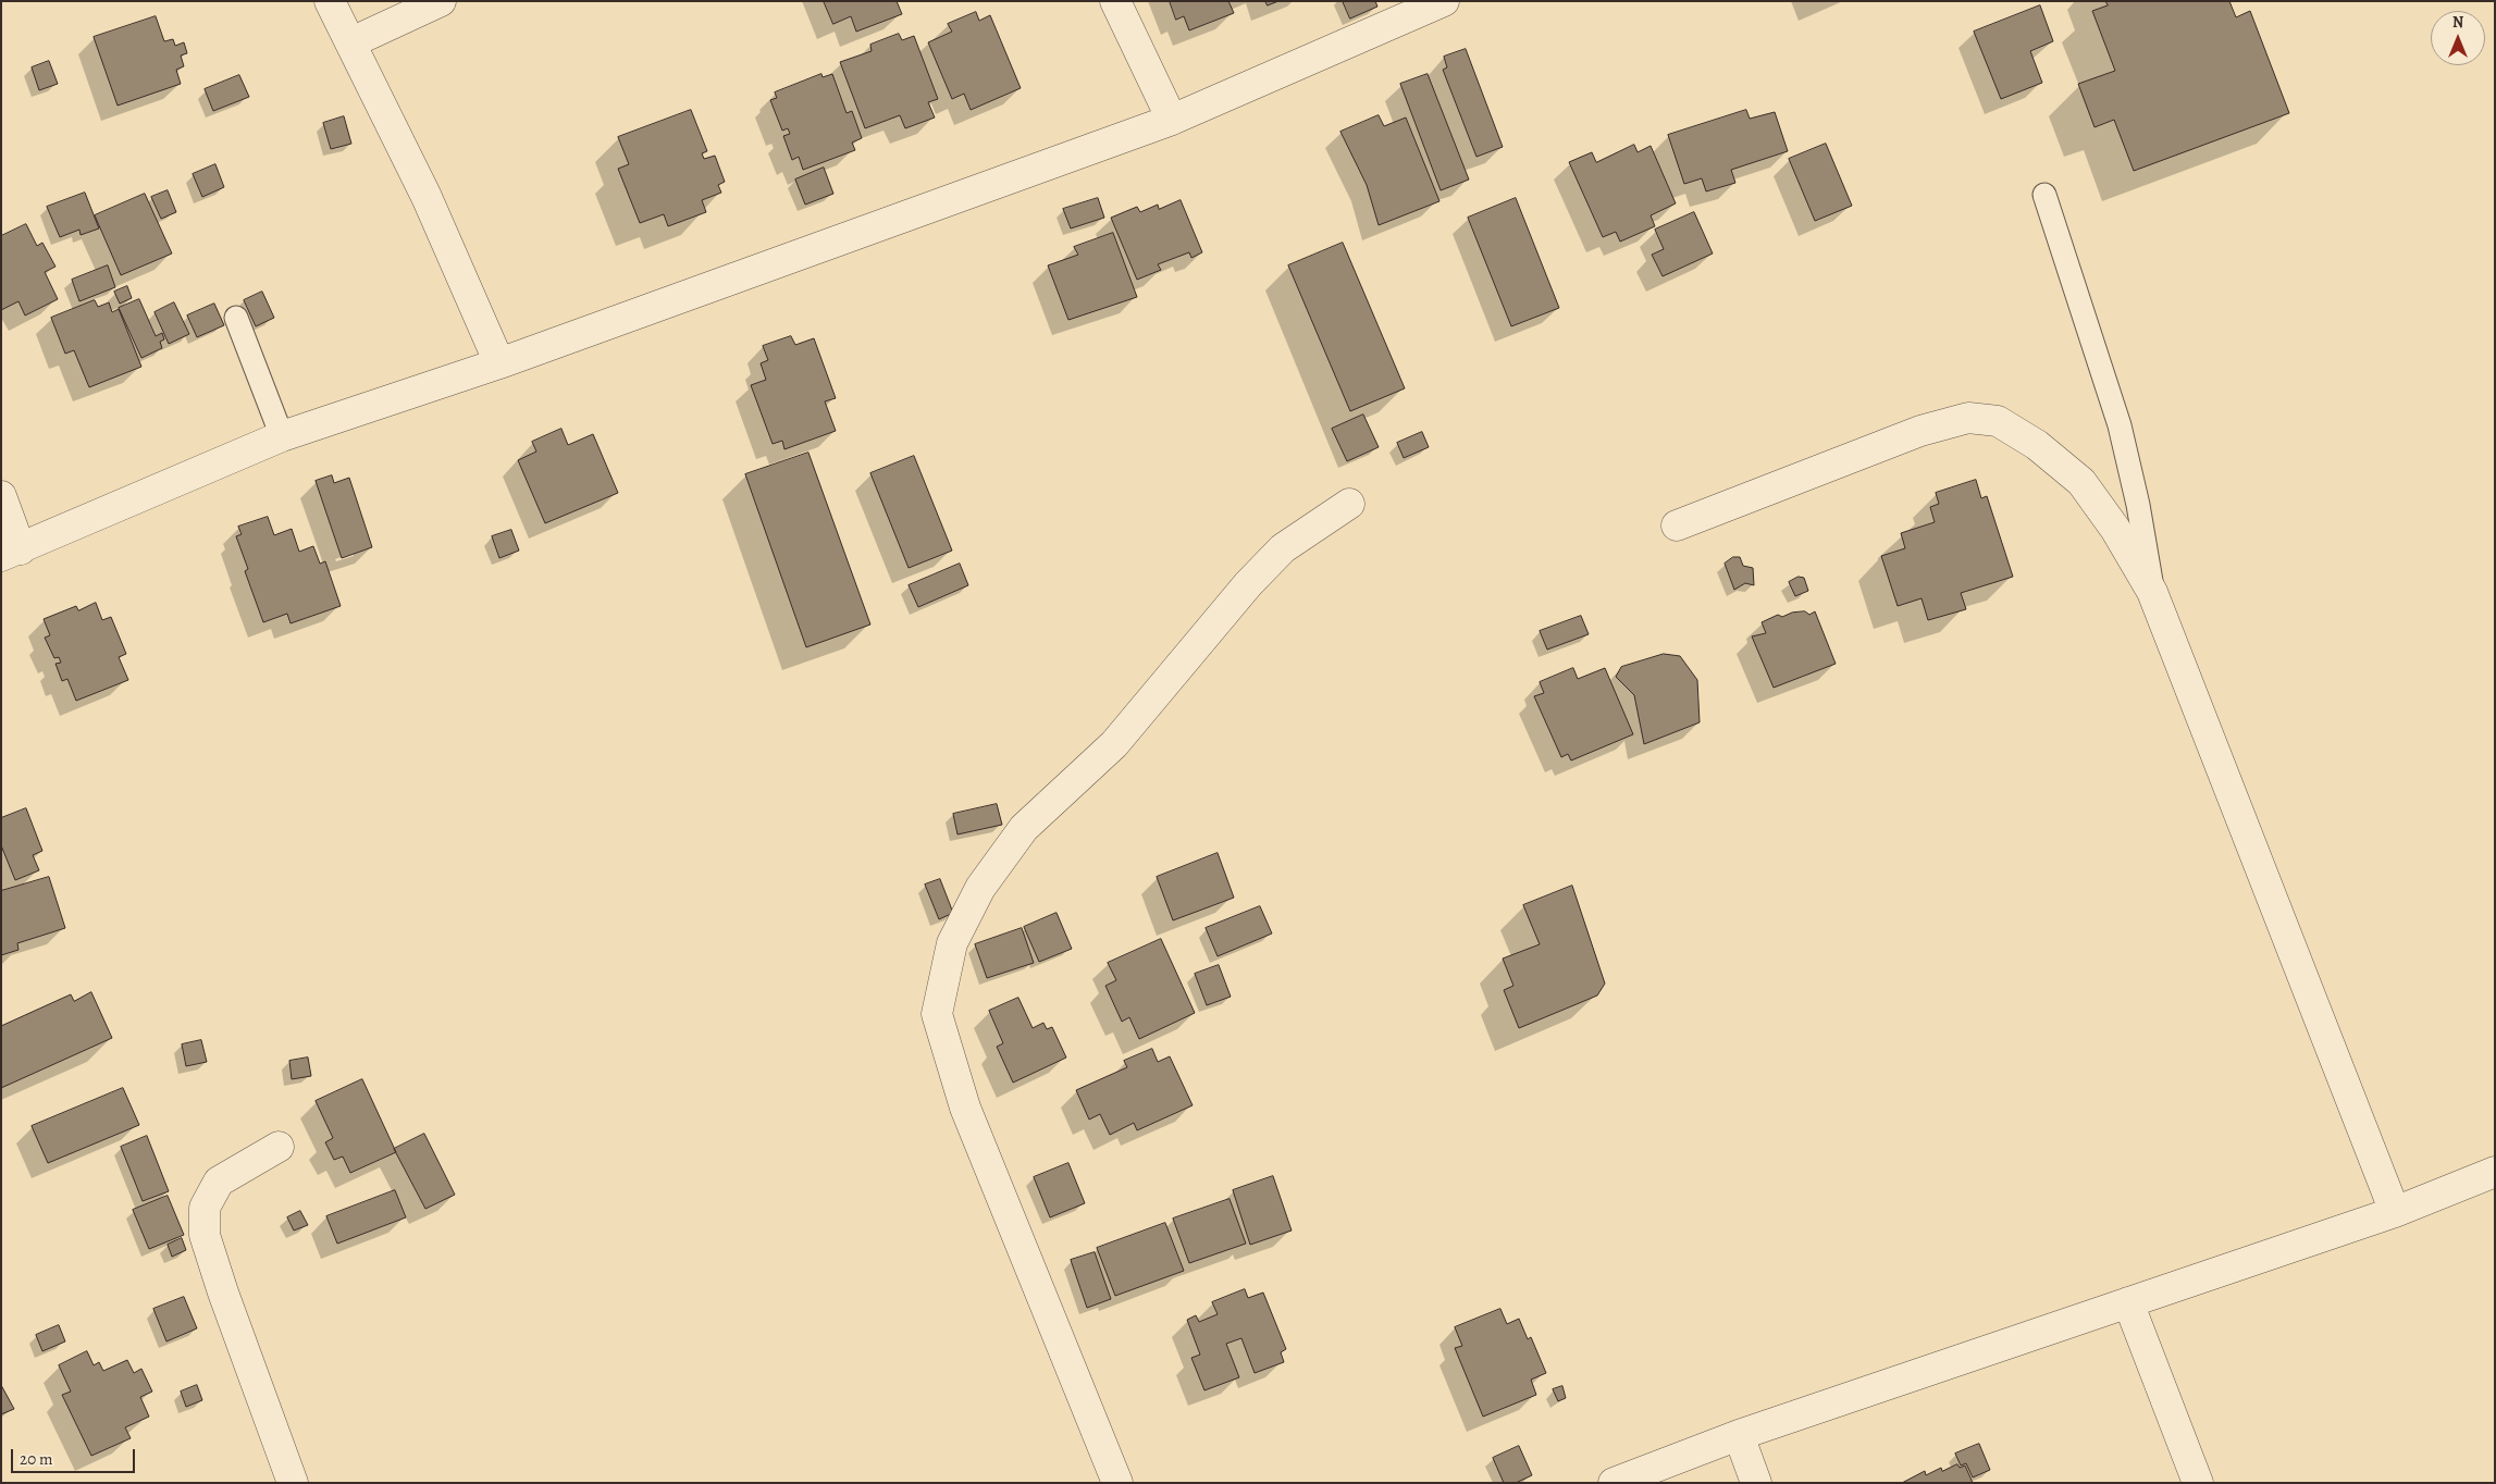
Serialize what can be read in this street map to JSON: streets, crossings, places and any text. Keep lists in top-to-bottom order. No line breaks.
{"scale_bar":"20 m","north":"top"}
